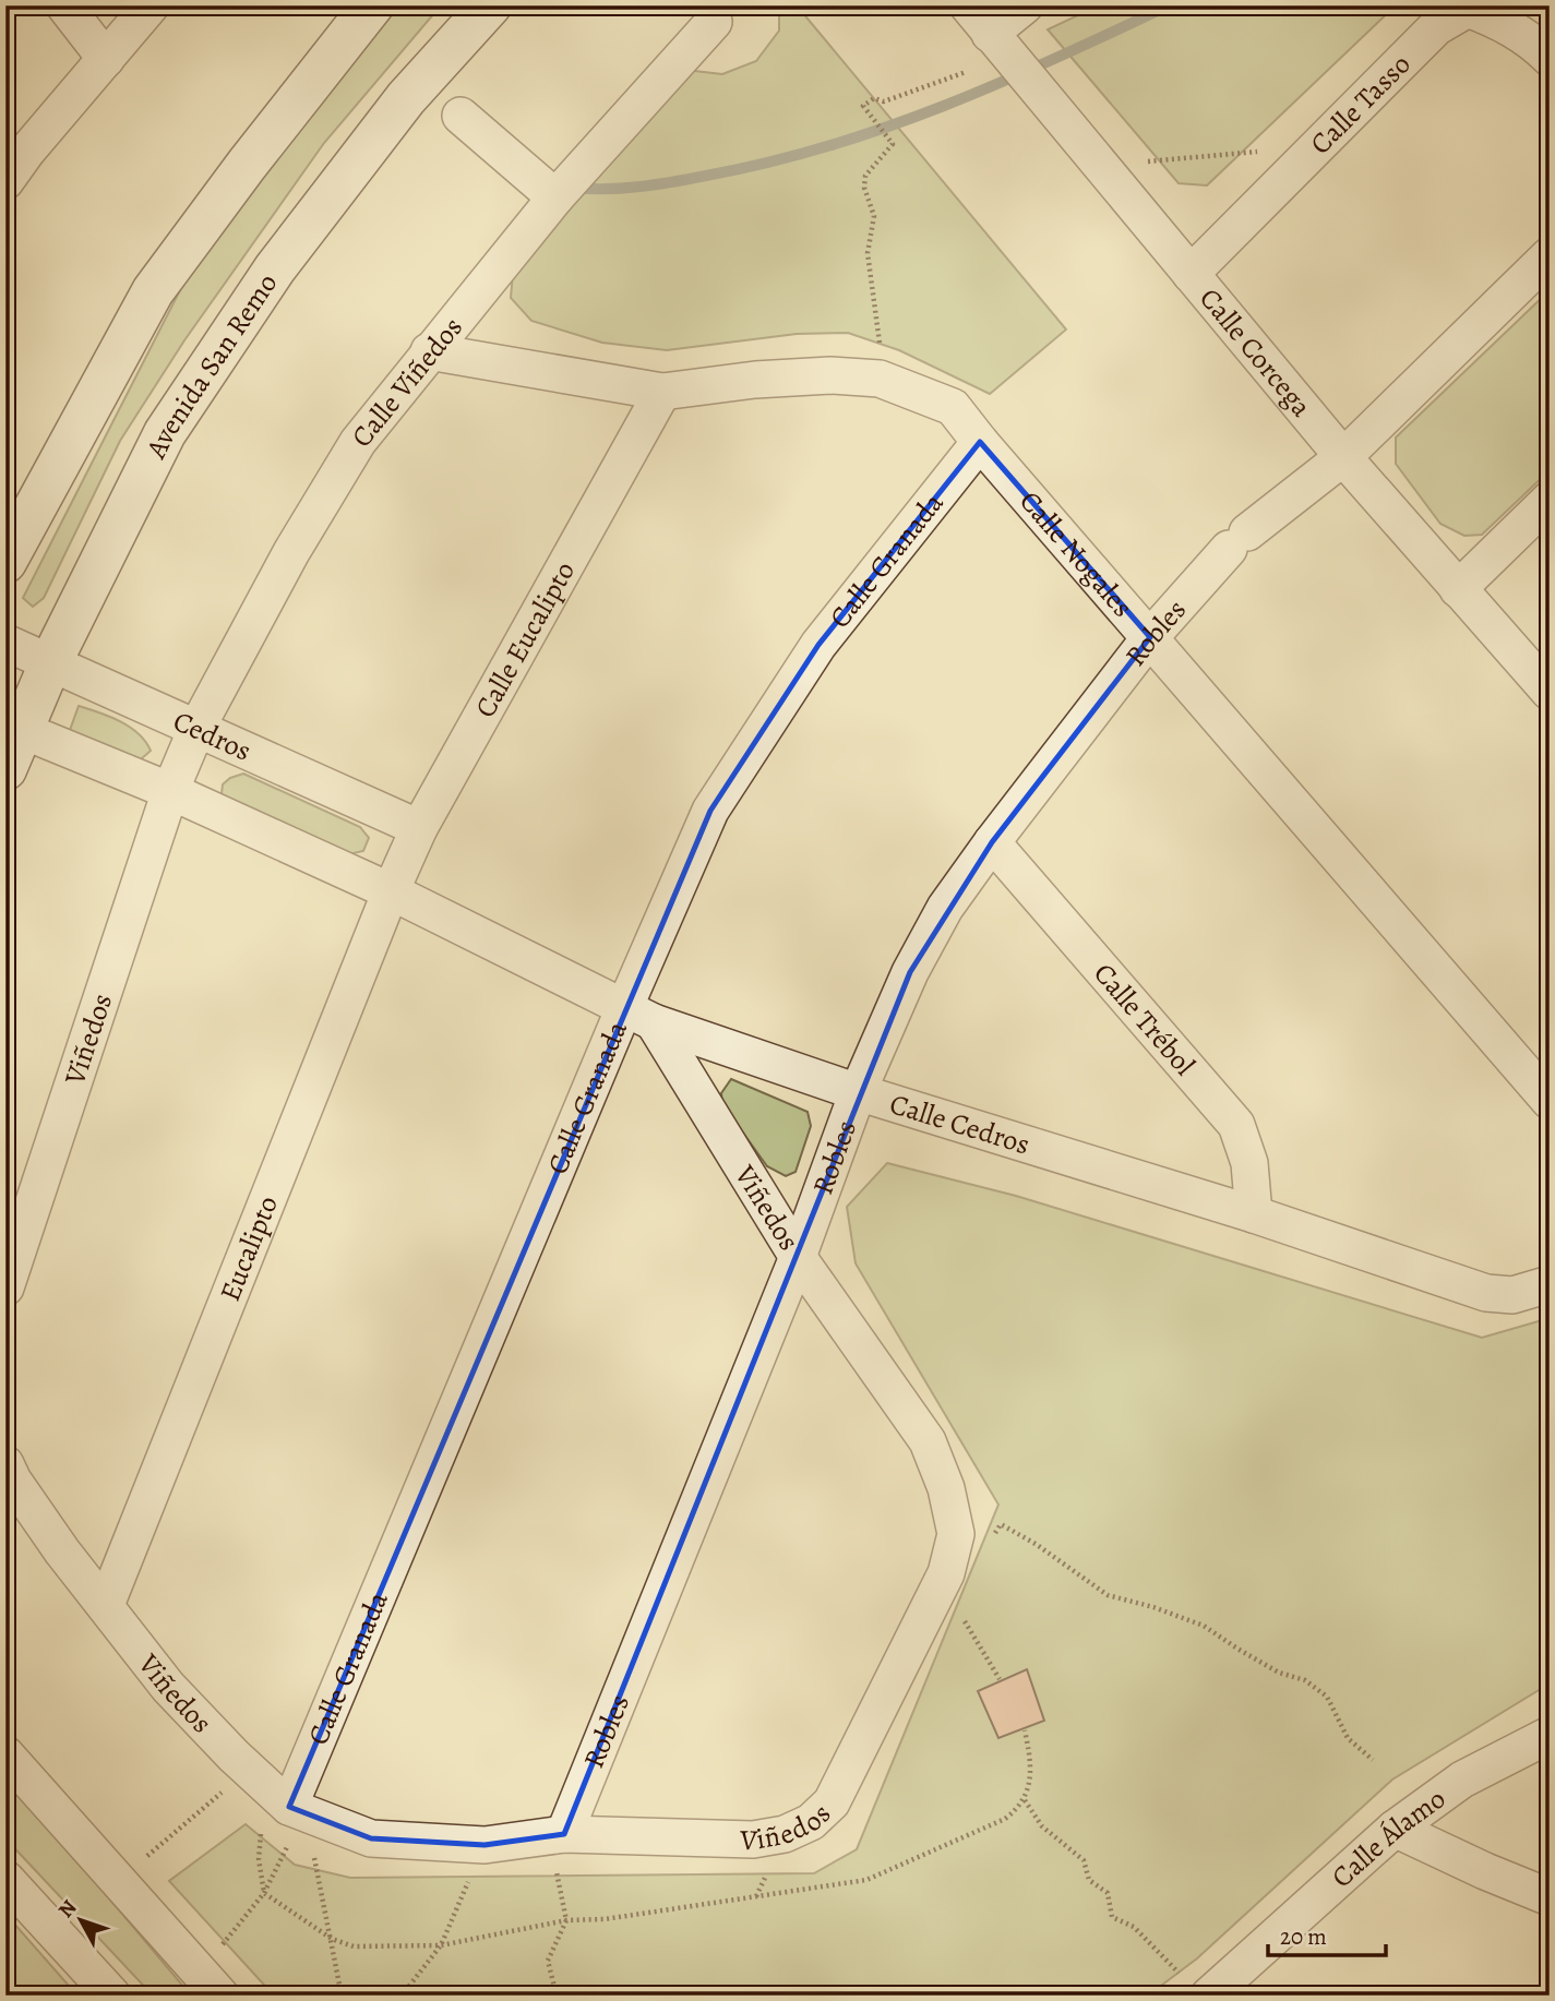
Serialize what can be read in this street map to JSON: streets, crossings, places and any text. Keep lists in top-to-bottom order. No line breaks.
{"streets":{"street":["Calle Tasso","Calle Corcega","Avenida San Remo","Calle Viñedos","Calle Nogales","Calle Granada","Robles","Calle Eucalipto","Cedros","Calle Trébol","Viñedos","Calle Cedros","Eucalipto","Calle Álamo"]},"crossings":[["Calle Tasso","Calle Corcega"],["Calle Corcega","Robles"],["Avenida San Remo","Cedros"],["Calle Viñedos","Calle Nogales"],["Calle Viñedos","Cedros"],["Calle Viñedos","Viñedos"],["Calle Nogales","Calle Granada"],["Calle Nogales","Robles"],["Calle Nogales","Calle Eucalipto"],["Calle Granada","Viñedos"],["Calle Granada","Calle Cedros"],["Robles","Calle Trébol"],["Robles","Viñedos"],["Robles","Calle Cedros"],["Calle Eucalipto","Cedros"],["Calle Eucalipto","Calle Cedros"],["Calle Eucalipto","Eucalipto"],["Calle Trébol","Calle Cedros"],["Viñedos","Calle Cedros"],["Viñedos","Eucalipto"],["Calle Cedros","Eucalipto"]],"scale_bar":"20 m","north":"top left"}
